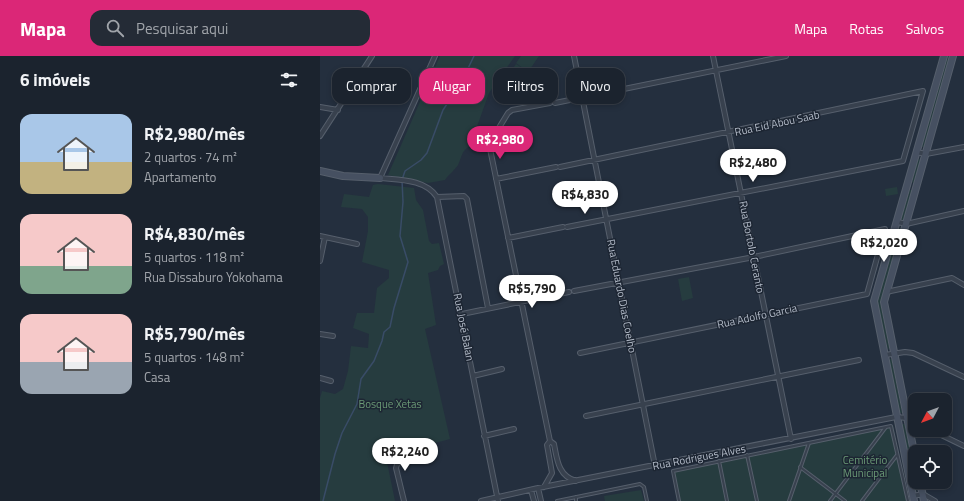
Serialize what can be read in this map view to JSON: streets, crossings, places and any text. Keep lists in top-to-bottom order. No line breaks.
{"streets":{"street":["Rua Eid Abou Saab","Rua Bortolo Ceranto","Rua Eduardo Dias Coelho","Rua Adolfo Garcia","Rua José Balan","Rua Rodrigues Alves"]},"crossings":[["Rua Eid Abou Saab","Rua Bortolo Ceranto"],["Rua Eid Abou Saab","Rua Eduardo Dias Coelho"],["Rua Bortolo Ceranto","Rua Adolfo Garcia"],["Rua Bortolo Ceranto","Rua Rodrigues Alves"],["Rua Eduardo Dias Coelho","Rua Adolfo Garcia"],["Rua Eduardo Dias Coelho","Rua Rodrigues Alves"],["Rua José Balan","Rua Rodrigues Alves"]],"parks":["Bosque Xetas","Cemitério Municipal"],"north":"bottom left","page":{"header":"Mapa","search":"Pesquisar aqui","nav":["Mapa","Rotas","Salvos"],"heading":"6 imóveis","chip":["Comprar","Alugar","Filtros","Novo"],"list":[{"name":"R$2,980/mês","note":"2 quartos · 74 m² · Apartamento"},{"name":"R$4,830/mês","note":"5 quartos · 118 m² · Rua Dissaburo Yokohama"},{"name":"R$5,790/mês","note":"5 quartos · 148 m² · Casa"}],"price":["R$2,980","R$2,480","R$4,830","R$2,020","R$5,790","R$2,240"]}}
